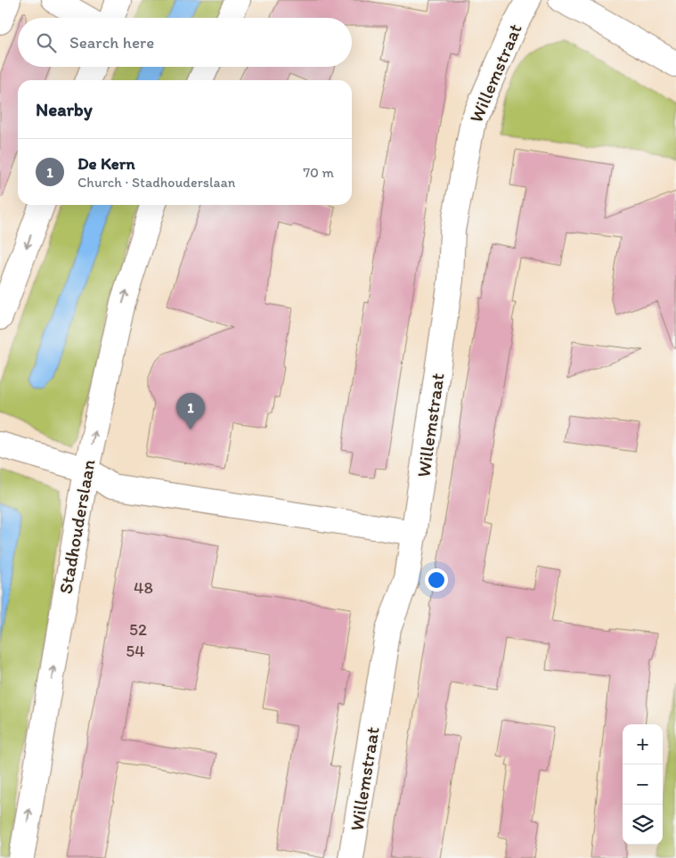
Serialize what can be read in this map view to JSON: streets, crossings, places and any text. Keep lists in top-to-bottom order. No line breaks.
{"streets":{"street":["Willemstraat","Stadhouderslaan"]},"one_way":["Stadhouderslaan"],"house_numbers":["48","52","54"],"page":{"search":"Search here","heading":"Nearby","list":[{"mark":"1","name":"De Kern","note":"Church · Stadhouderslaan","value":"70 m"}],"pins":"1","map_buttons":["+","−"]}}
